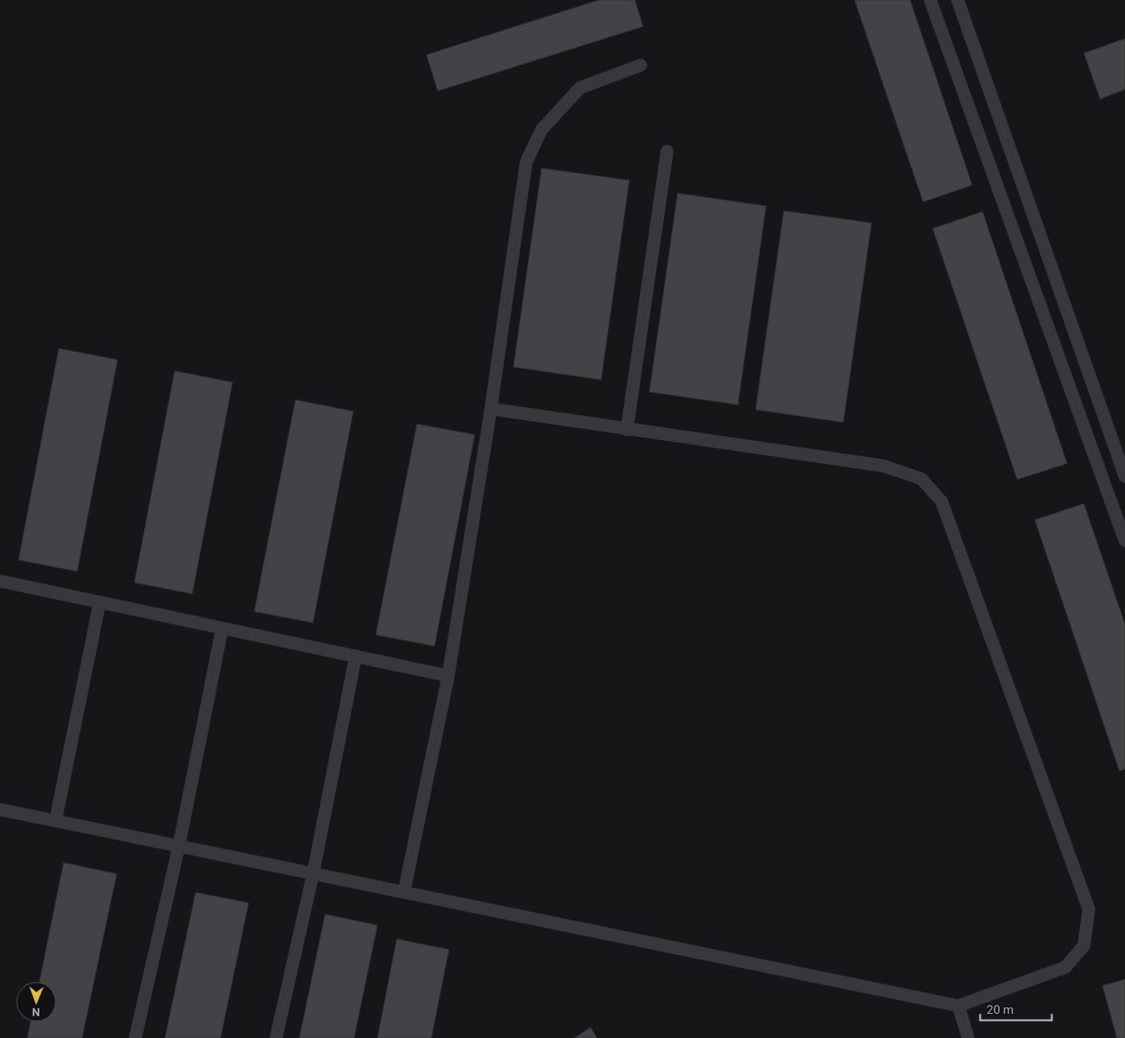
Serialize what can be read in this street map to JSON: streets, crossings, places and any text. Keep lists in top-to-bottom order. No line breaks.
{"scale_bar":"20 m","north":"bottom"}
